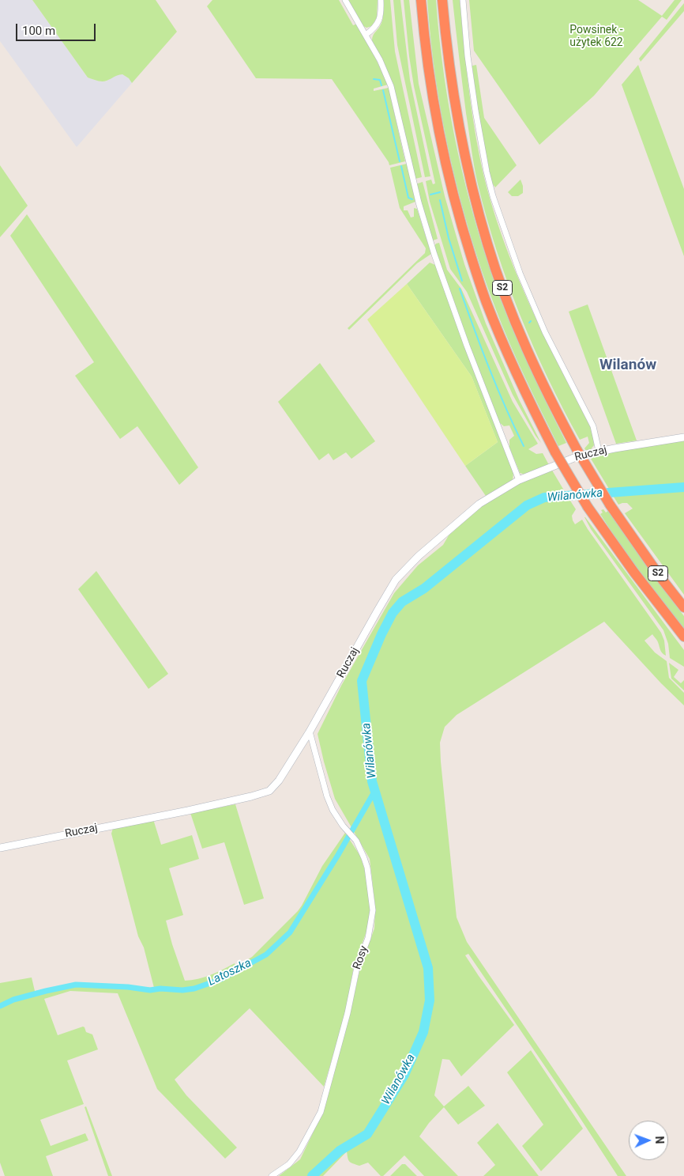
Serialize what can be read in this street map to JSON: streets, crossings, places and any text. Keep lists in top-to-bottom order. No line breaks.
{"streets":{"highway":["S2"],"street":["Ruczaj","Rosy"]},"crossings":[["Ruczaj","Rosy"]],"districts":["Wilanów"],"water":["Wilanówka","Latoszka"],"parks":["Powsinek - użytek 622"],"scale_bar":"100 m","north":"right"}
